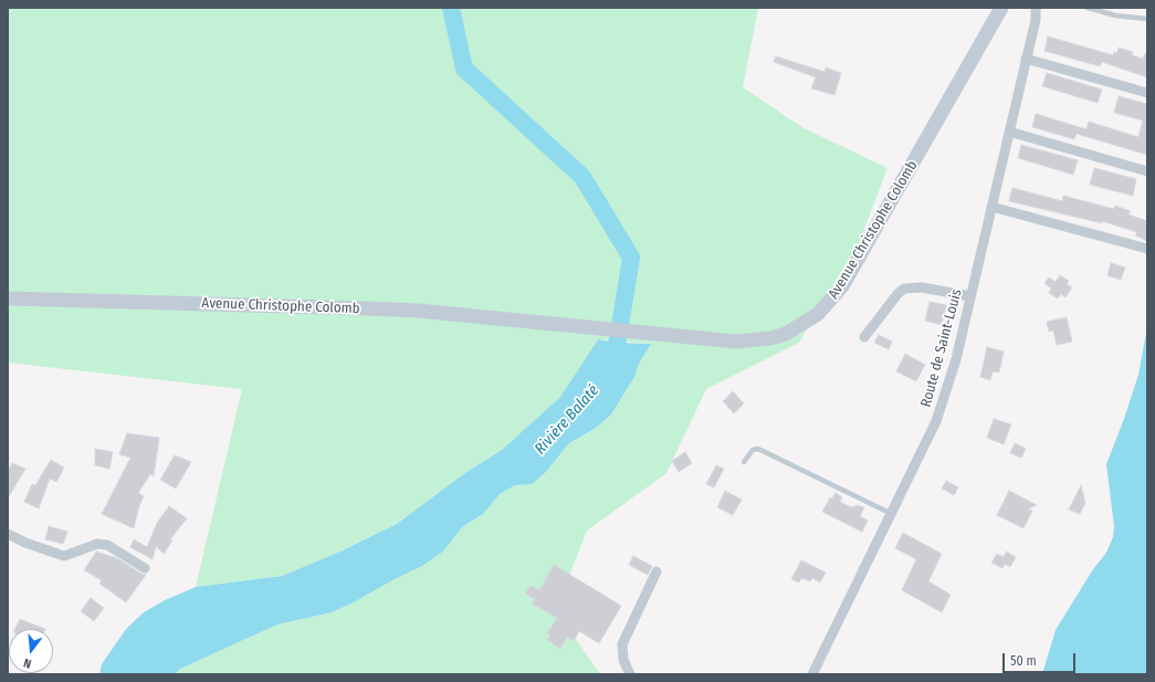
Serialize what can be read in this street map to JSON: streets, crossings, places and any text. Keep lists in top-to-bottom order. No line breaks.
{"streets":{"street":["Avenue Christophe Colomb","Route de Saint-Louis"]},"water":["Rivière Balaté"],"scale_bar":"50 m","north":"bottom"}
